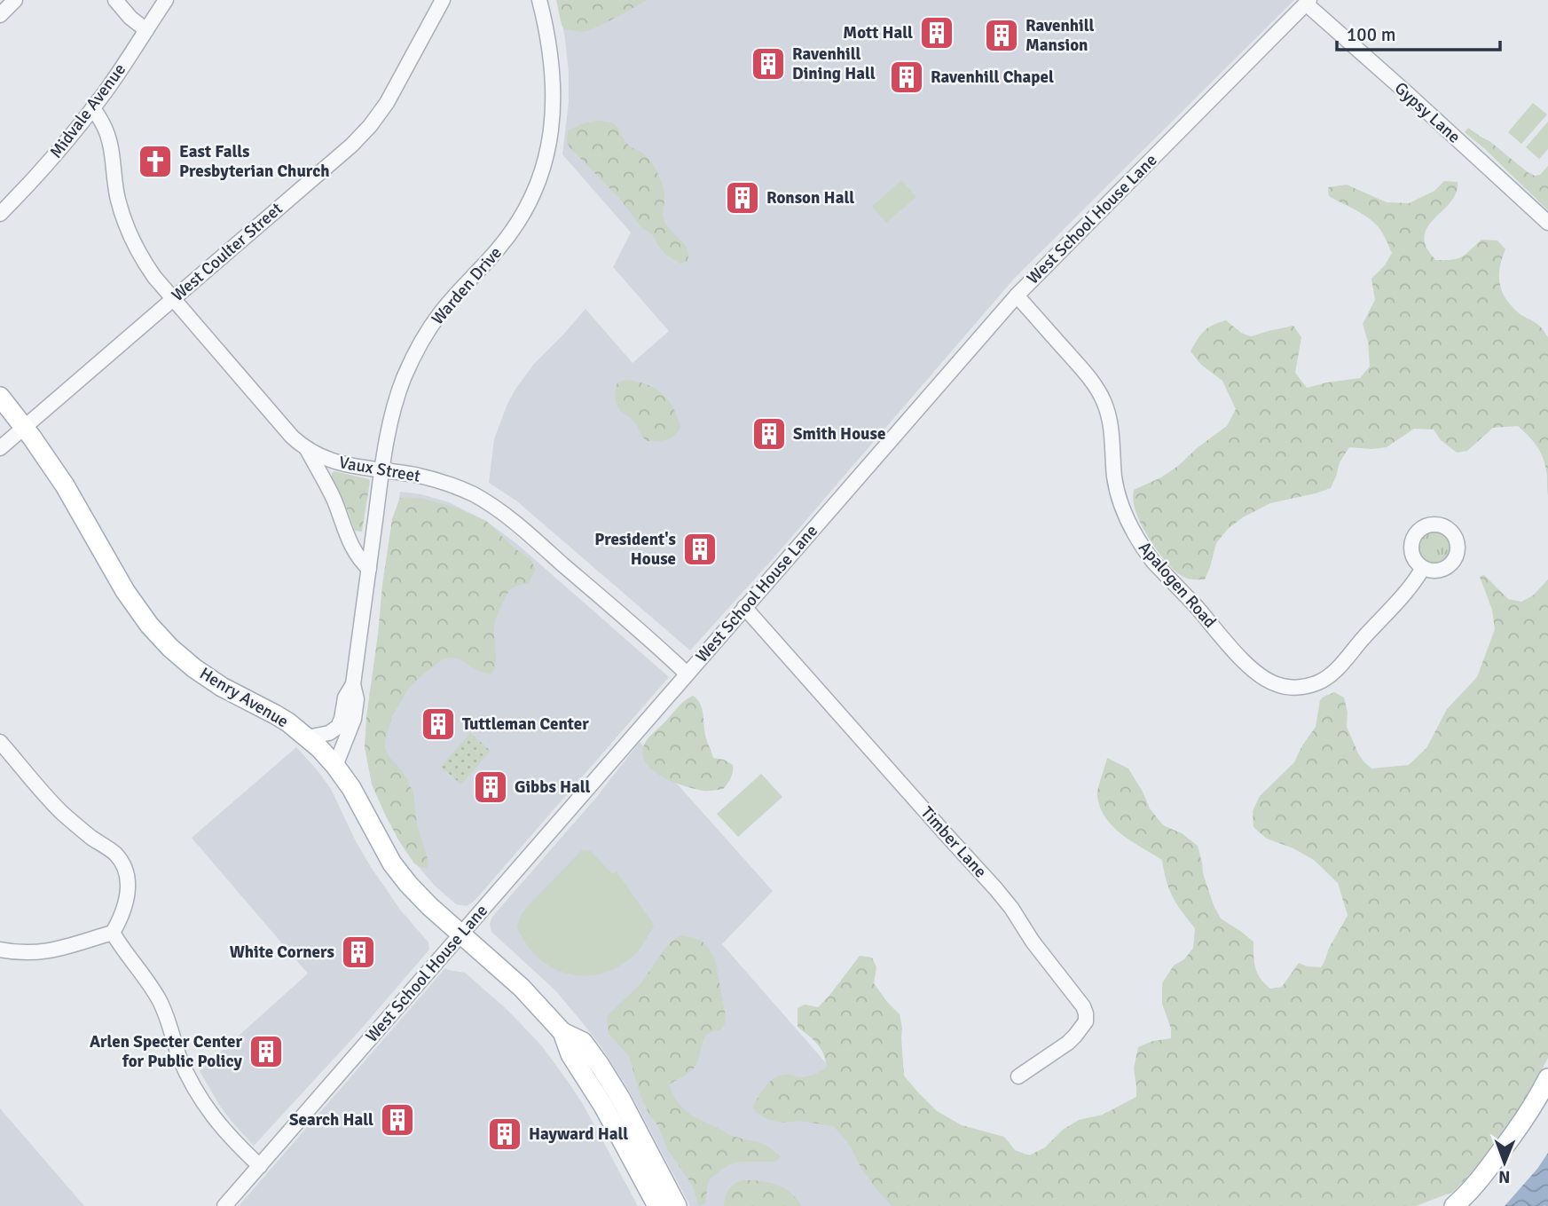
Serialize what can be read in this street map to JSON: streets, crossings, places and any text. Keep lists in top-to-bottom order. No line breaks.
{"streets":{"main road":["Henry Avenue"],"street":["Midvale Avenue","Gypsy Lane","West School House Lane","West Coulter Street","Warden Drive","Vaux Street","Apalogen Road","Timber Lane"]},"crossings":[["Midvale Avenue","Vaux Street"],["Gypsy Lane","West School House Lane"],["West School House Lane","Vaux Street"],["West School House Lane","Apalogen Road"],["West School House Lane","Henry Avenue"],["West School House Lane","Timber Lane"],["West Coulter Street","Vaux Street"],["West Coulter Street","Henry Avenue"],["Warden Drive","Vaux Street"],["Warden Drive","Henry Avenue"]],"places":{"building":["Mott Hall","Ravenhill Mansion","Ravenhill Dining Hall","Ravenhill Chapel","Ronson Hall","Smith House","President's House","Tuttleman Center","Gibbs Hall","White Corners","Arlen Specter Center for Public Policy","Search Hall","Hayward Hall"],"church":["East Falls Presbyterian Church"]},"scale_bar":"100 m","north":"bottom"}
